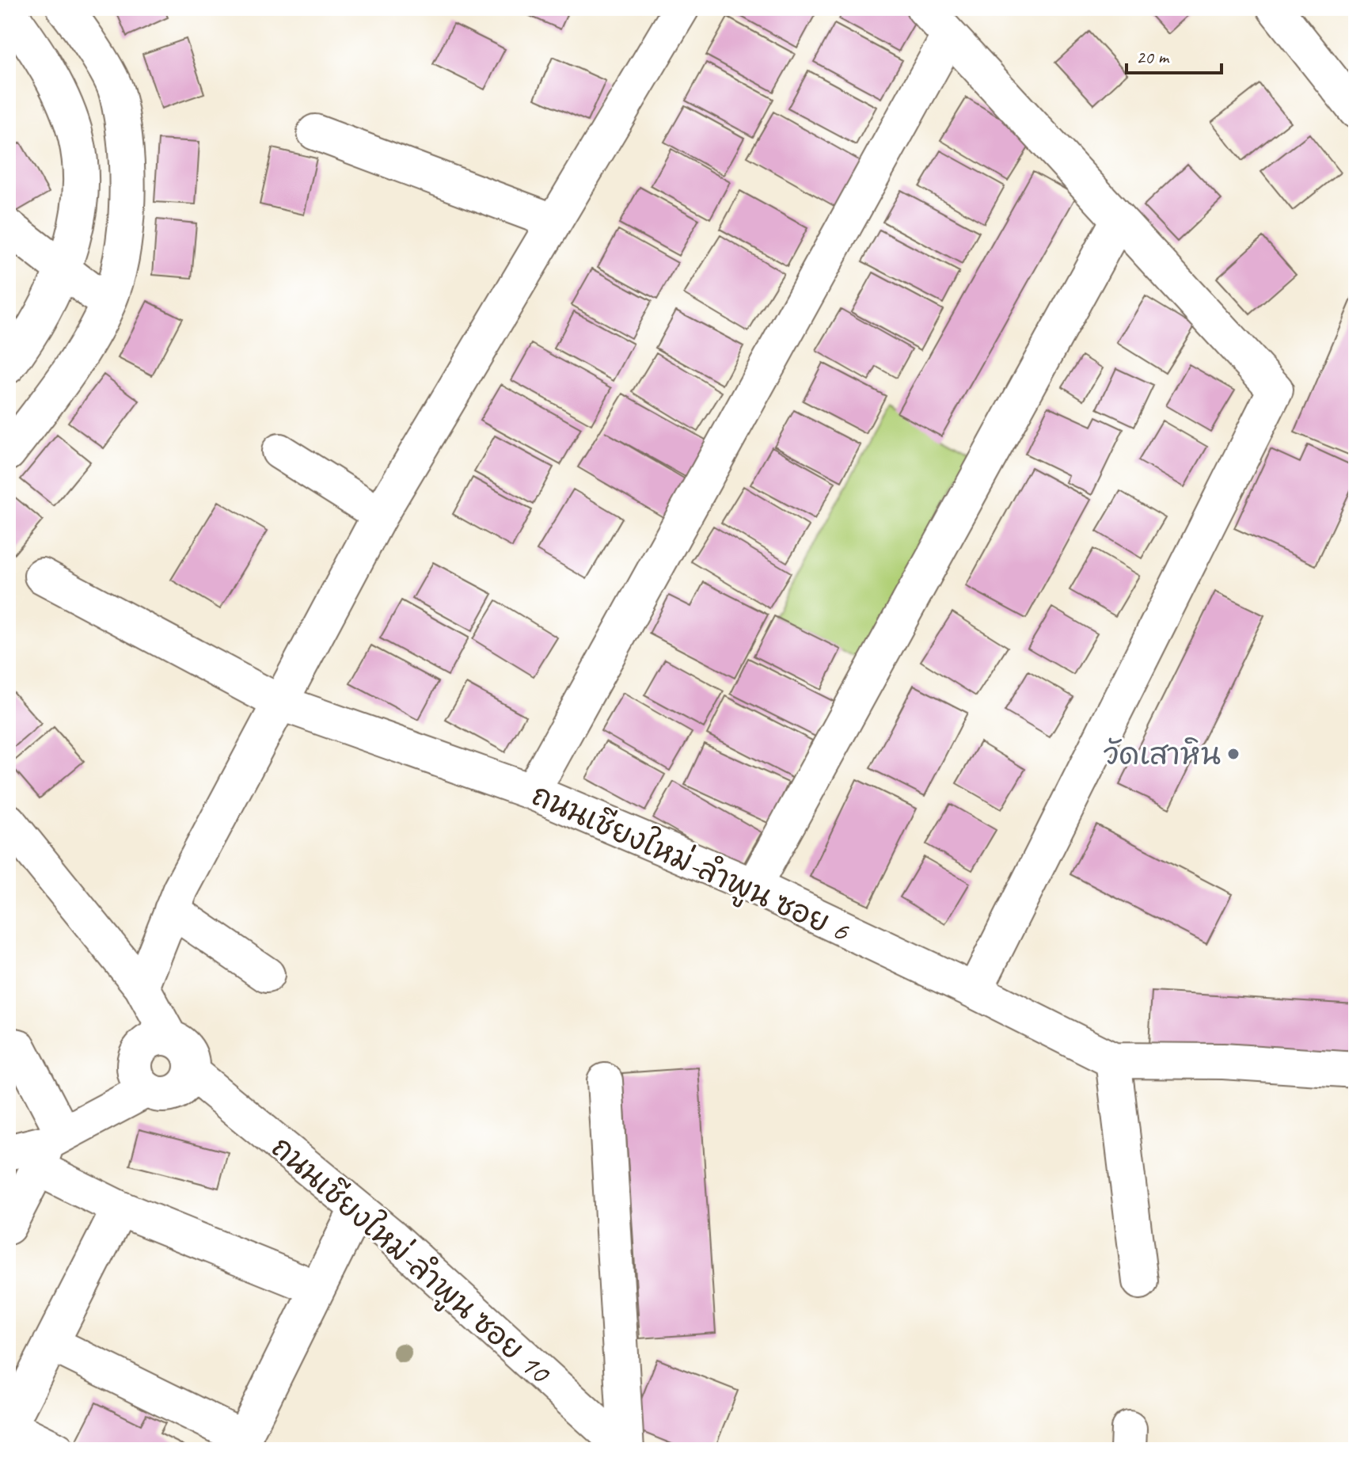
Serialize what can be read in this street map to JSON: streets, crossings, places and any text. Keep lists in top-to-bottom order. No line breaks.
{"streets":{"street":["ถนนเชียงใหม่-ลำพูน ซอย 6","ถนนเชียงใหม่-ลำพูน ซอย 10"]},"places":["วัดเสาหิน"],"scale_bar":"20 m"}
